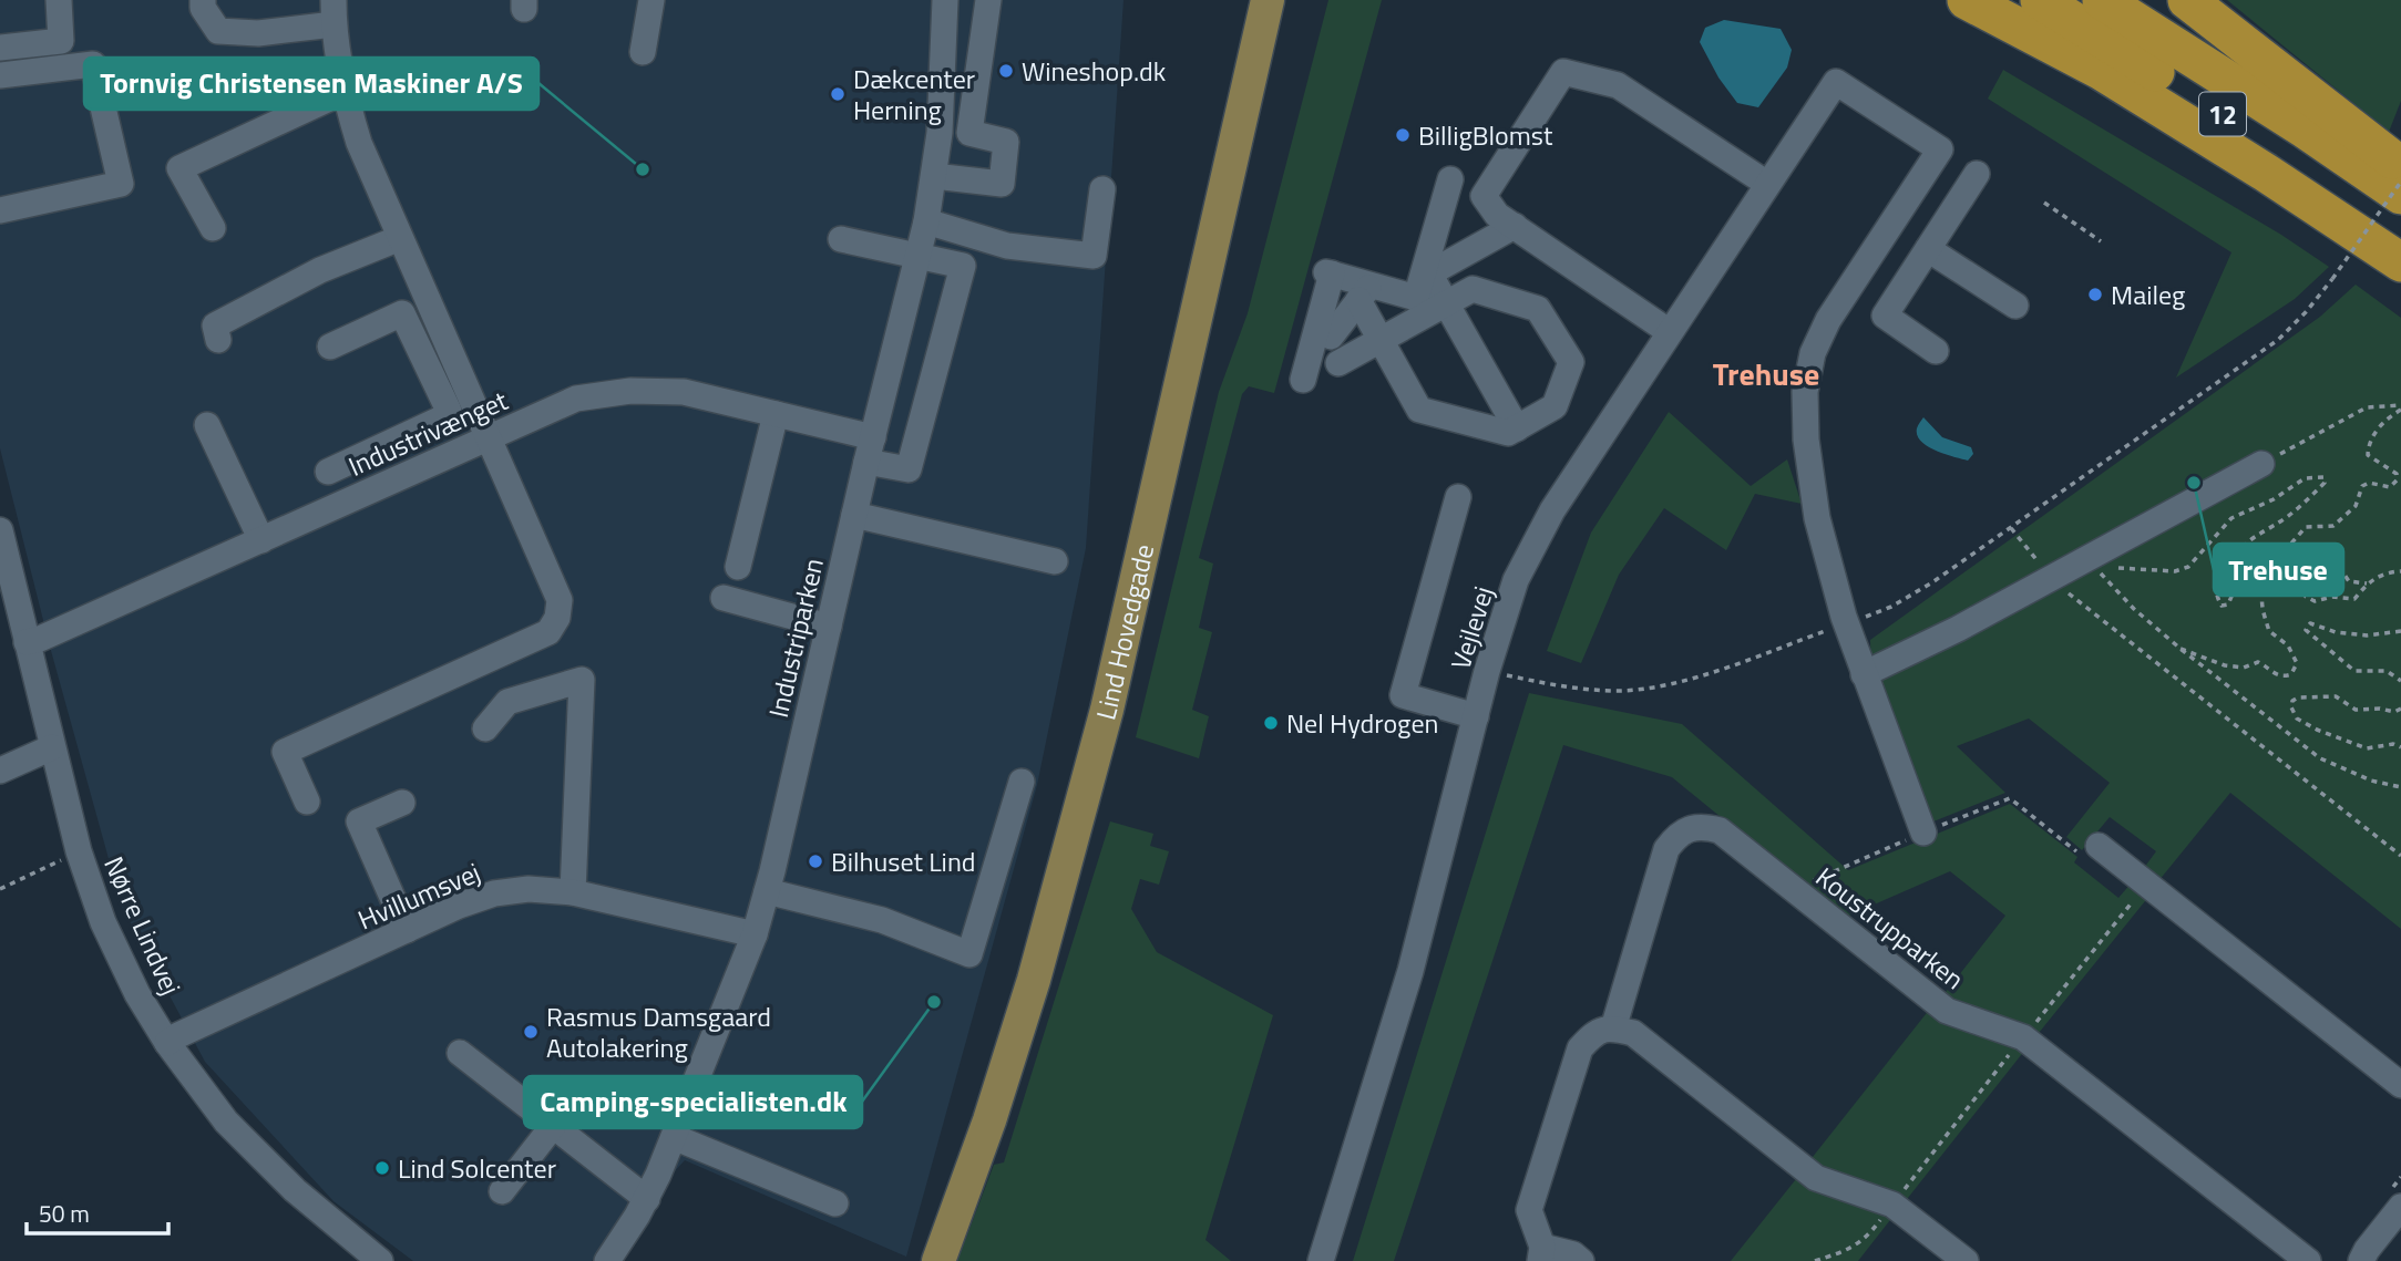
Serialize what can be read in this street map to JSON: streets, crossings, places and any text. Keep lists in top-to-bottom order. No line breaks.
{"streets":{"highway":["12"],"main road":["Lind Hovedgade"],"street":["Industrivænget","Vejlevej","Industriparken","Hvillumsvej","Nørre Lindvej","Koustrupparken"]},"crossings":[["Industrivænget","Industriparken"],["Industrivænget","Nørre Lindvej"],["Industriparken","Hvillumsvej"],["Hvillumsvej","Nørre Lindvej"]],"districts":["Trehuse"],"places":["Wineshop.dk","Dækcenter Herning","BilligBlomst","Tornvig Christensen Maskiner A/S","Maileg","Trehuse","Nel Hydrogen","Bilhuset Lind","Camping-specialisten.dk","Rasmus Damsgaard Autolakering","Lind Solcenter"],"scale_bar":"50 m"}
